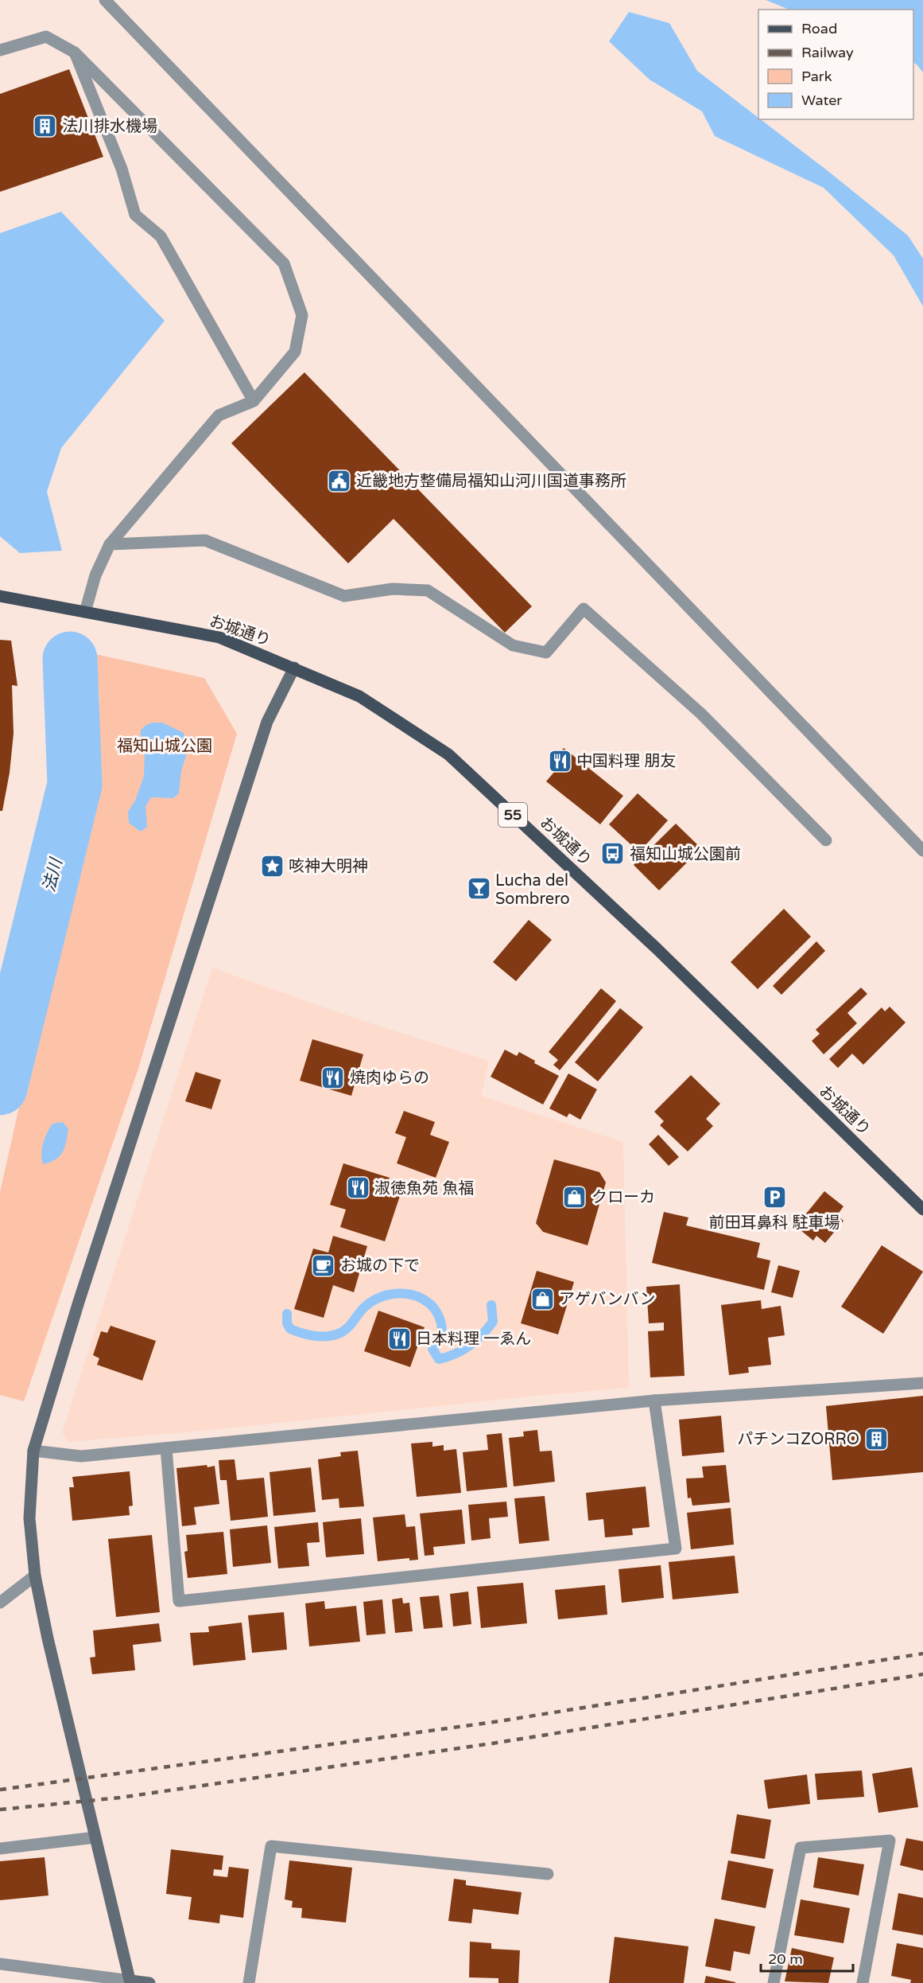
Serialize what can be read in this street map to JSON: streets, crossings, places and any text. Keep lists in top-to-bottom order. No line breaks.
{"streets":{"main road":["お城通り","55"]},"water":["法川"],"parks":["福知山城公園"],"places":{"building":["法川排水機場","パチンコZORRO"],"public building":["近畿地方整備局福知山河川国道事務所"],"restaurant":["中国料理 朋友","焼肉ゆらの","淑徳魚苑 魚福","日本料理 一ゑん"],"bus stop":["福知山城公園前"],"place":["咳神大明神"],"bar":["Lucha del Sombrero"],"shop":["クローカ","アゲバンバン"],"parking":["前田耳鼻科 駐車場"],"cafe":["お城の下で"]},"legend":["Road","Railway","Park","Water"],"scale_bar":"20 m"}
